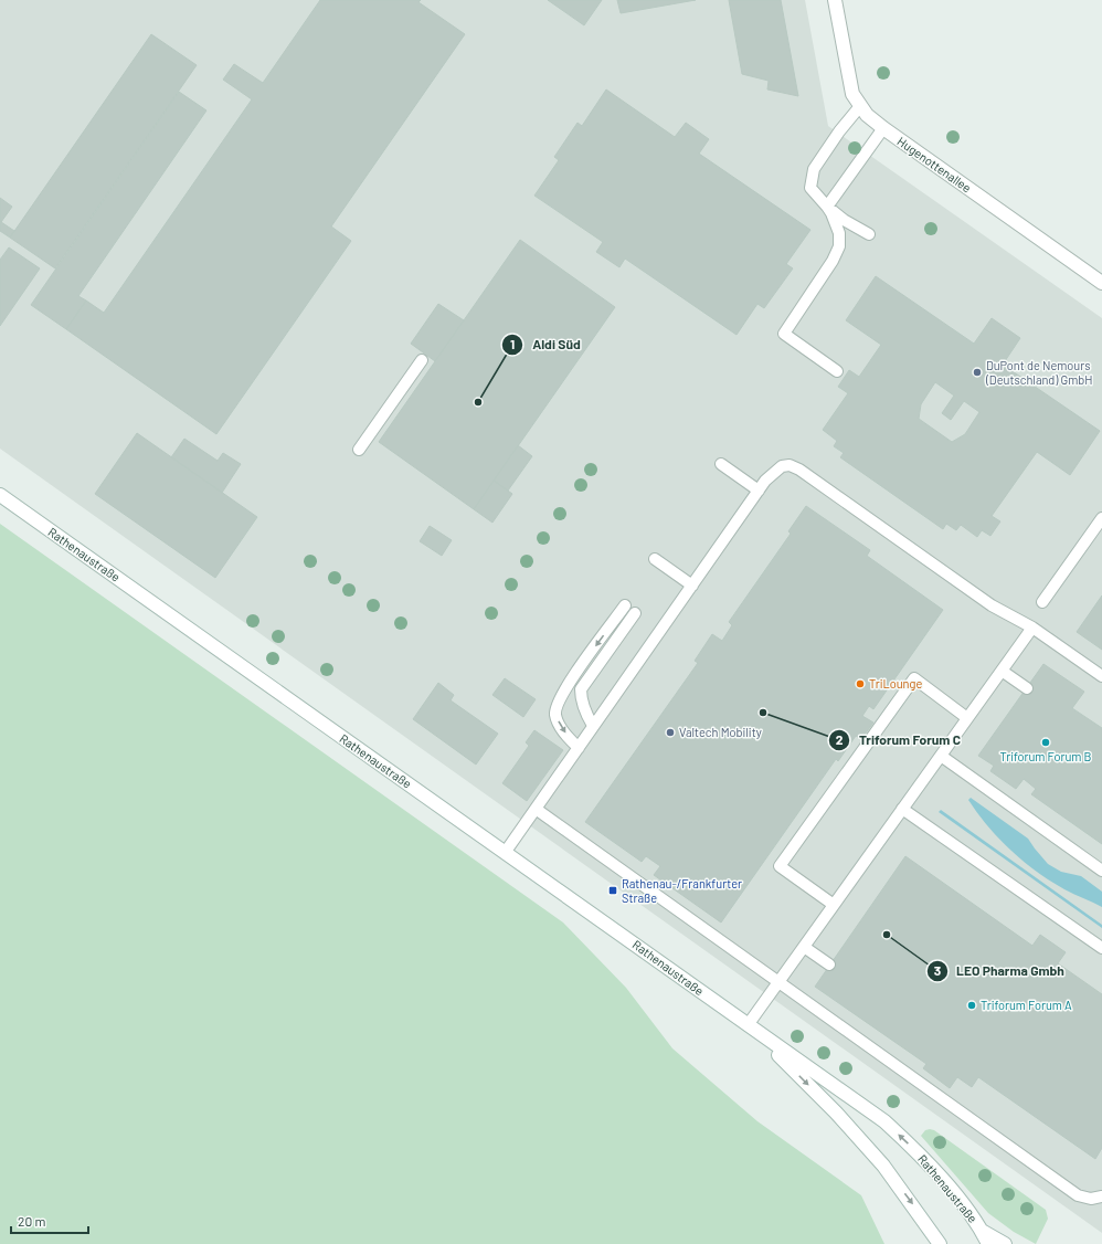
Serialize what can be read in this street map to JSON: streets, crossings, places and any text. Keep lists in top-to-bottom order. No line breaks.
{"streets":{"street":["Hugenottenallee","Rathenaustraße"]},"places":{"other":["DuPont de Nemours (Deutschland) GmbH","Aldi Süd","TriLounge","Triforum Forum C","Valtech Mobility","Triforum Forum B","LEO Pharma Gmbh","Triforum Forum A"],"transit":["Rathenau-/Frankfurter Straße"]},"scale_bar":"20 m"}
